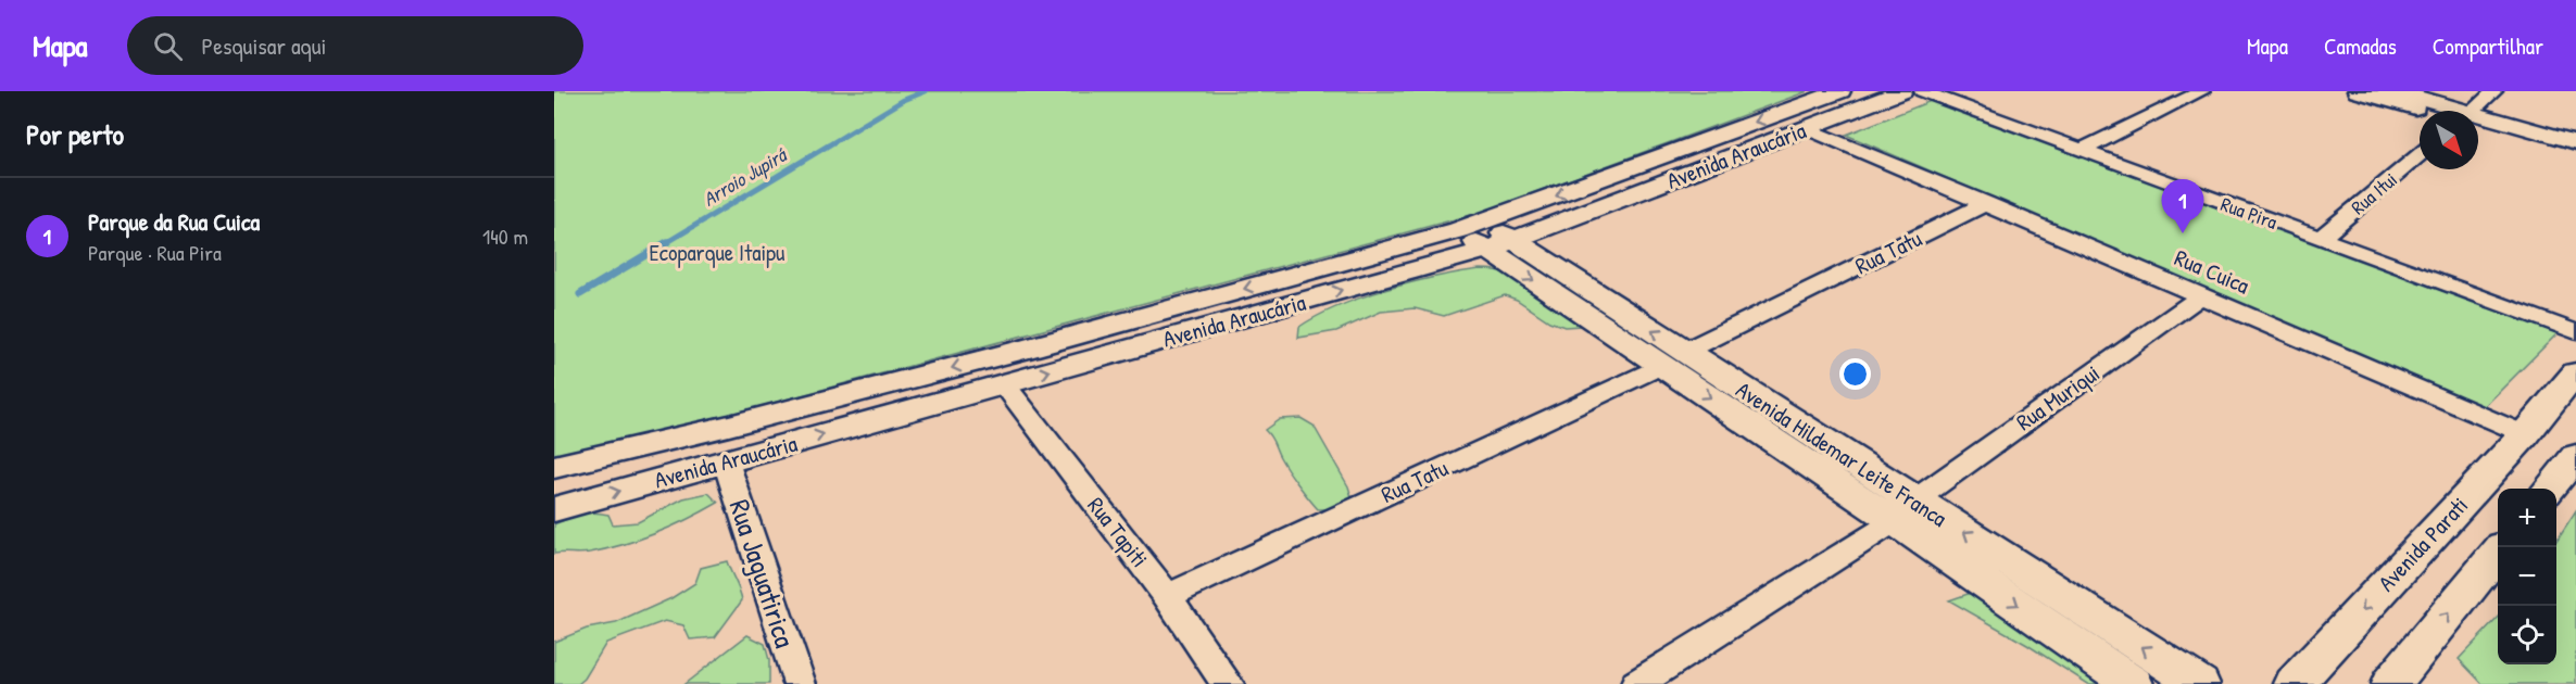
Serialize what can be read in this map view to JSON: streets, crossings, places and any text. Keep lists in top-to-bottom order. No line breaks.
{"streets":{"street":["Avenida Araucária","Rua Itui","Rua Pira","Rua Tatu","Rua Cuica","Rua Muriqui","Avenida Hildemar Leite Franca","Rua Tapiti","Avenida Parati","Rua Jaguatirica"]},"crossings":[["Avenida Araucária","Rua Cuica"],["Avenida Araucária","Avenida Hildemar Leite Franca"],["Avenida Araucária","Rua Tapiti"],["Avenida Araucária","Rua Jaguatirica"],["Rua Itui","Rua Pira"],["Rua Tatu","Rua Cuica"],["Rua Tatu","Avenida Hildemar Leite Franca"],["Rua Tatu","Rua Tapiti"],["Rua Cuica","Rua Muriqui"],["Rua Cuica","Avenida Parati"],["Rua Muriqui","Avenida Hildemar Leite Franca"]],"water":["Arroio Jupirá"],"parks":["Ecoparque Itaipu"],"north":"bottom right","page":{"header":"Mapa","search":"Pesquisar aqui","nav":["Mapa","Camadas","Compartilhar"],"heading":"Por perto","list":[{"mark":"1","name":"Parque da Rua Cuica","note":"Parque · Rua Pira","value":"140 m"}],"pins":"1","map_buttons":["+","−"]}}
